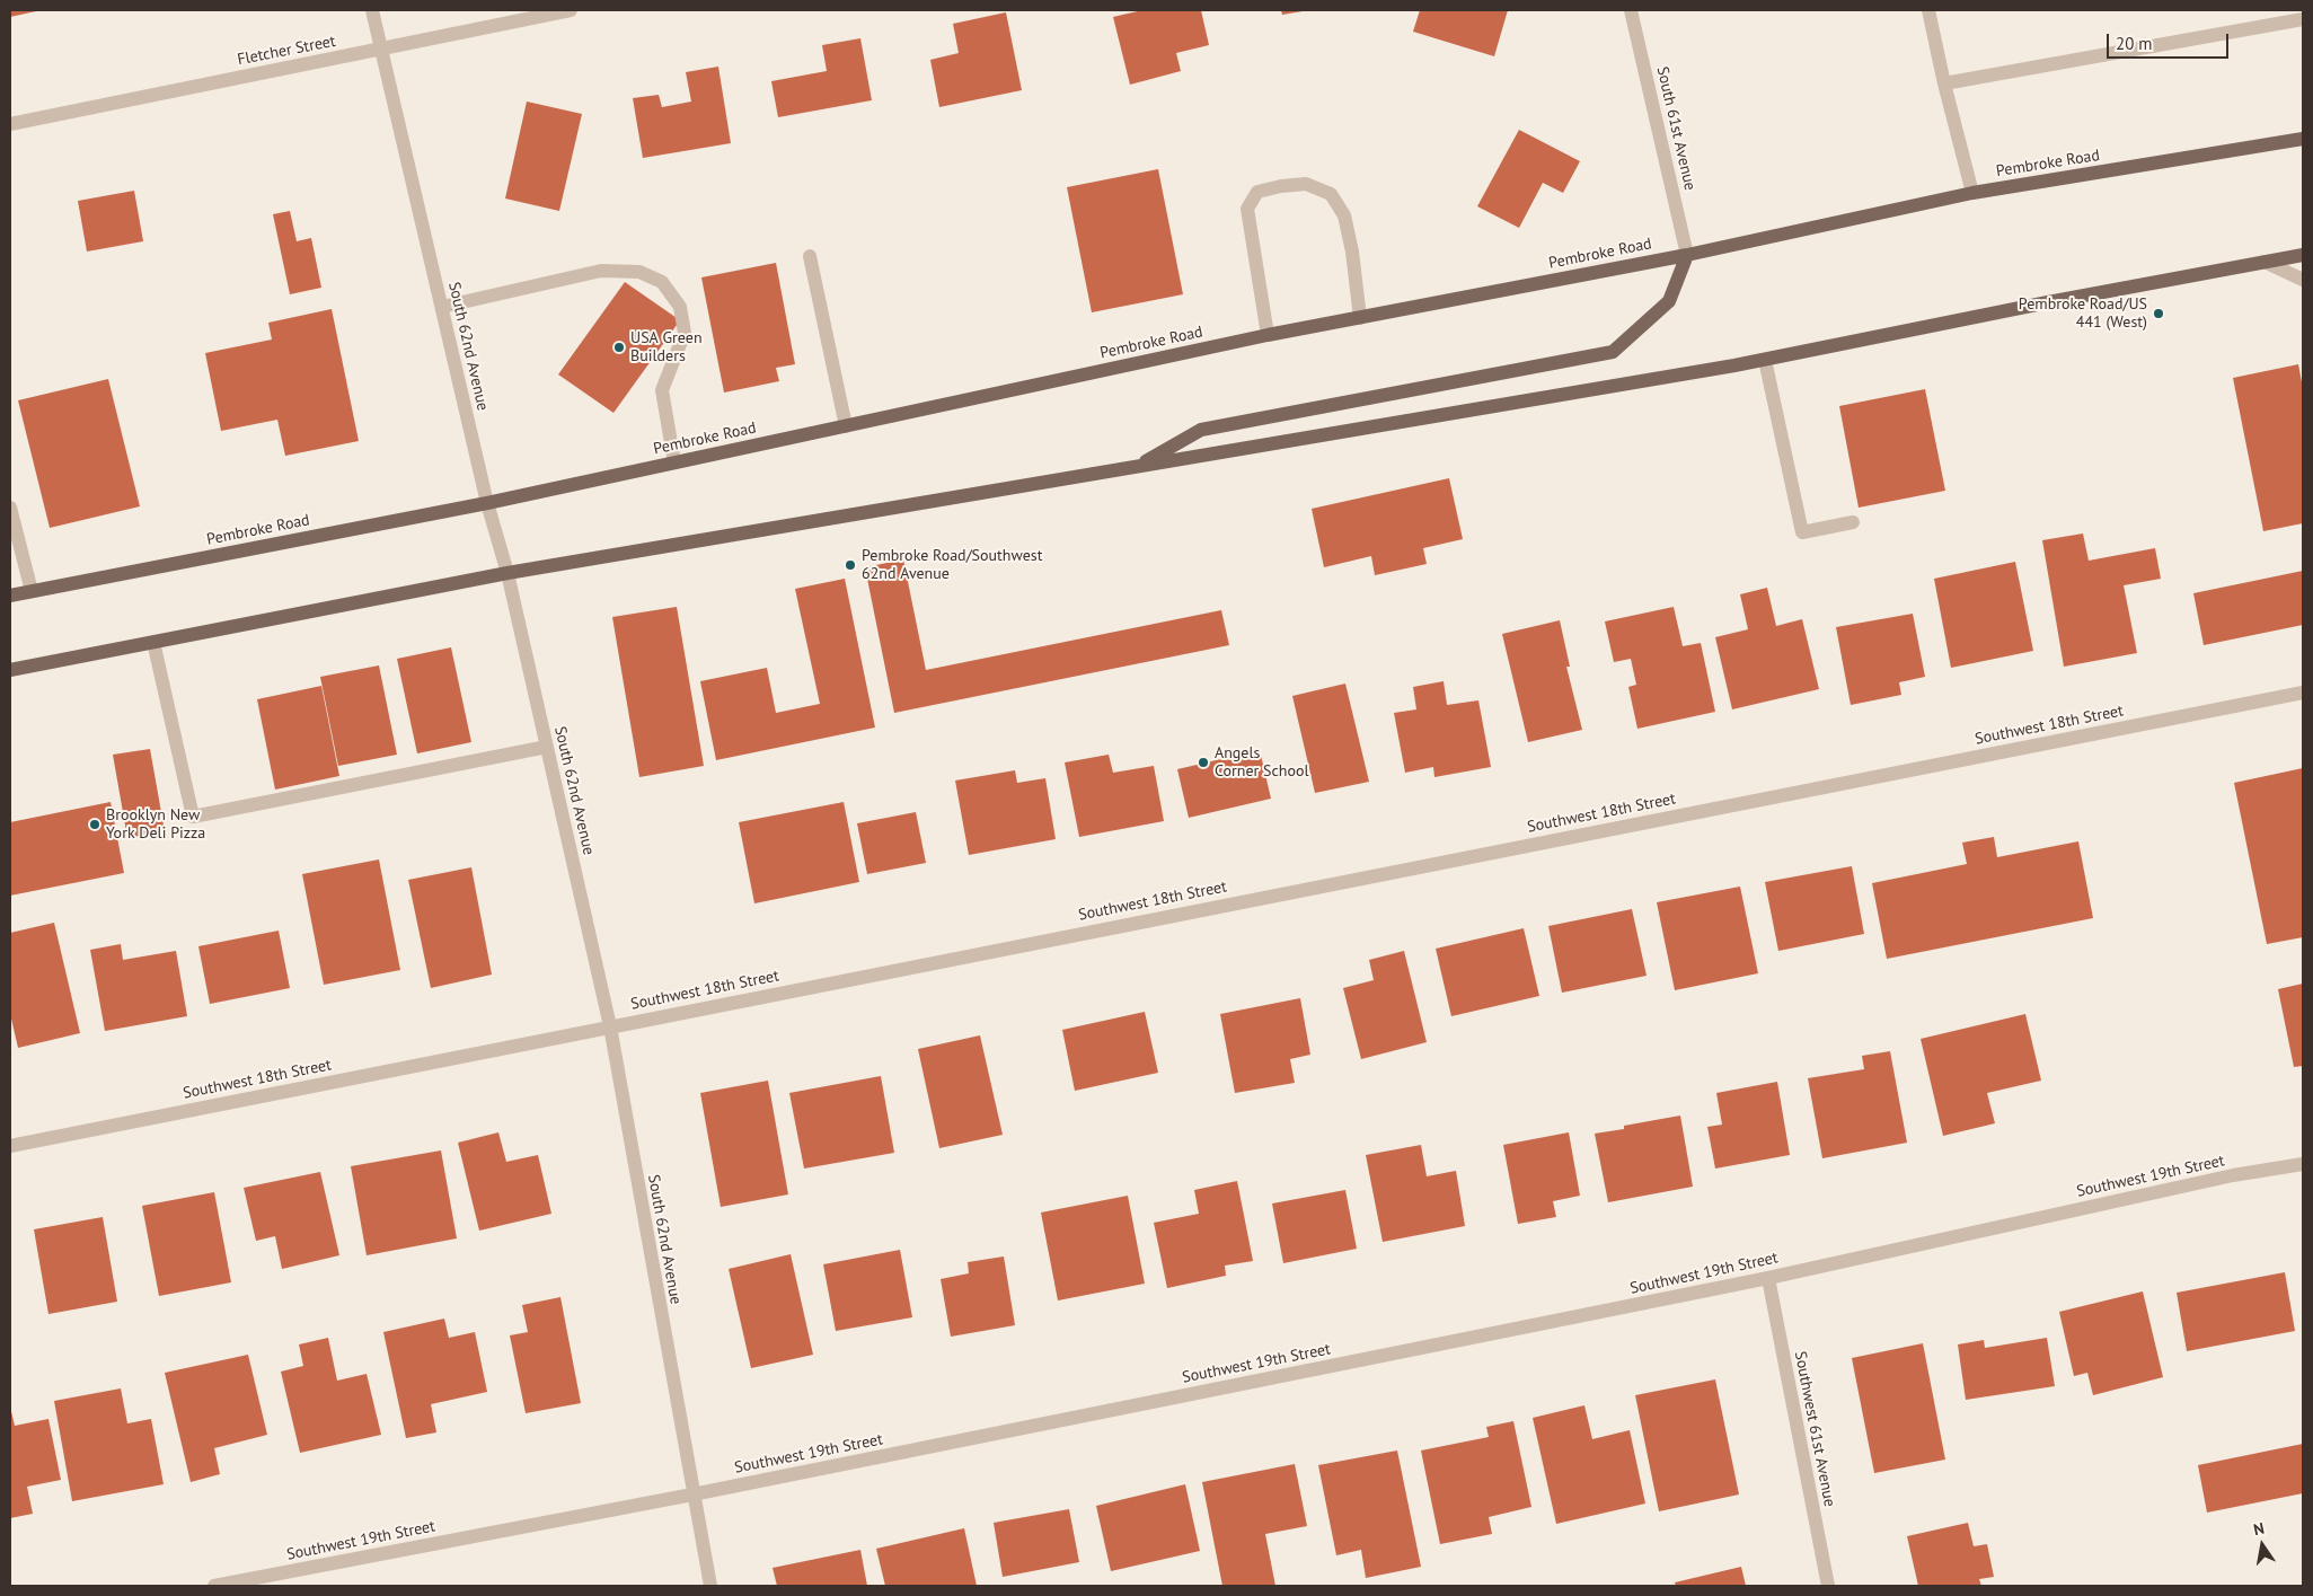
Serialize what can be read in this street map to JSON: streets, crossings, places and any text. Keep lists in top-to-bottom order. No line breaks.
{"streets":{"main road":["Pembroke Road"],"street":["Fletcher Street","South 61st Avenue","South 62nd Avenue","Southwest 18th Street","Southwest 19th Street","Southwest 61st Avenue"]},"crossings":[["Fletcher Street","South 62nd Avenue"],["South 61st Avenue","Pembroke Road"],["Pembroke Road","South 62nd Avenue"],["South 62nd Avenue","Southwest 18th Street"],["South 62nd Avenue","Southwest 19th Street"],["Southwest 19th Street","Southwest 61st Avenue"]],"places":["Pembroke Road/US 441 (West)","USA Green Builders","Pembroke Road/Southwest 62nd Avenue","Angels Corner School","Brooklyn New York Deli Pizza"],"scale_bar":"20 m","north":"top"}
